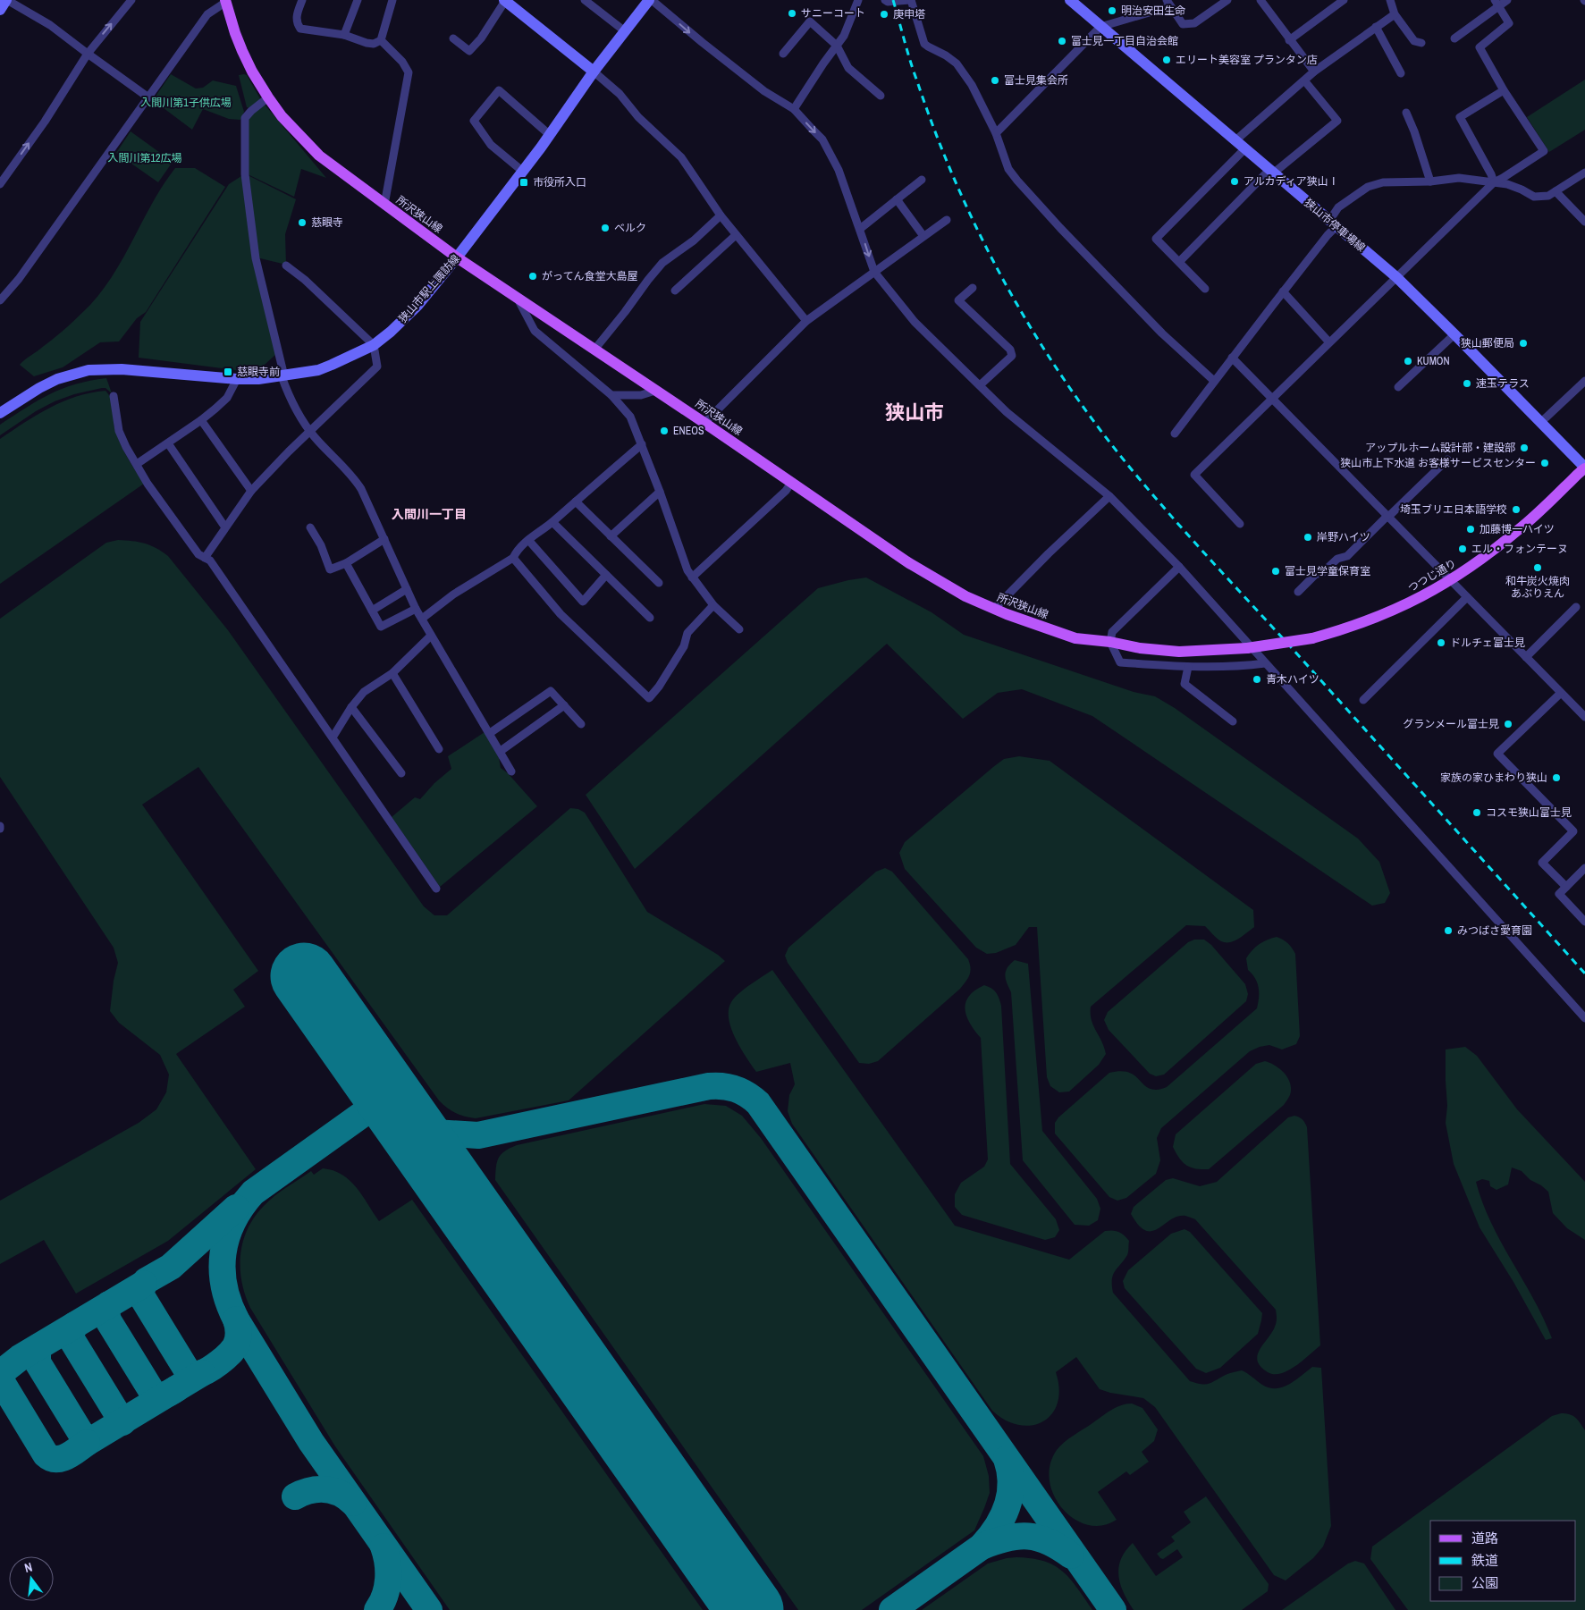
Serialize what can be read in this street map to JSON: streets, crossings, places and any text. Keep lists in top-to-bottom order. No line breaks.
{"streets":{"main road":["所沢狭山線","つつじ通り"],"street":["狭山市停車場線","狭山市駅上諏訪線"]},"crossings":[["所沢狭山線","狭山市駅上諏訪線"],["所沢狭山線","つつじ通り"],["狭山市停車場線","つつじ通り"]],"districts":["狭山市","入間川一丁目"],"parks":["入間川第1子供広場","入間川第12広場"],"places":{"other":["明治安田生命","サニーコート","庚申塔","富士見一丁目自治会館","エリート美容室 プランタン店","富士見集会所","アルカディア狭山Ⅰ","慈眼寺","ベルク","がってん食堂大島屋","狭山郵便局","KUMON","速玉テラス","ENEOS","アップルホーム設計部・建設部","狭山市上下水道 お客様サービスセンター","埼玉ブリエ日本語学校","加藤博一ハイツ","岸野ハイツ","エル・フォンテーヌ","和牛炭火焼肉 あぶりえん","富士見学童保育室","ドルチェ富士見","青木ハイツ","グランメール富士見","家族の家ひまわり狭山","コスモ狭山富士見","みつばさ愛育園"],"transit":["市役所入口","慈眼寺前"]},"legend":["道路","鉄道","公園"],"north":"top"}
